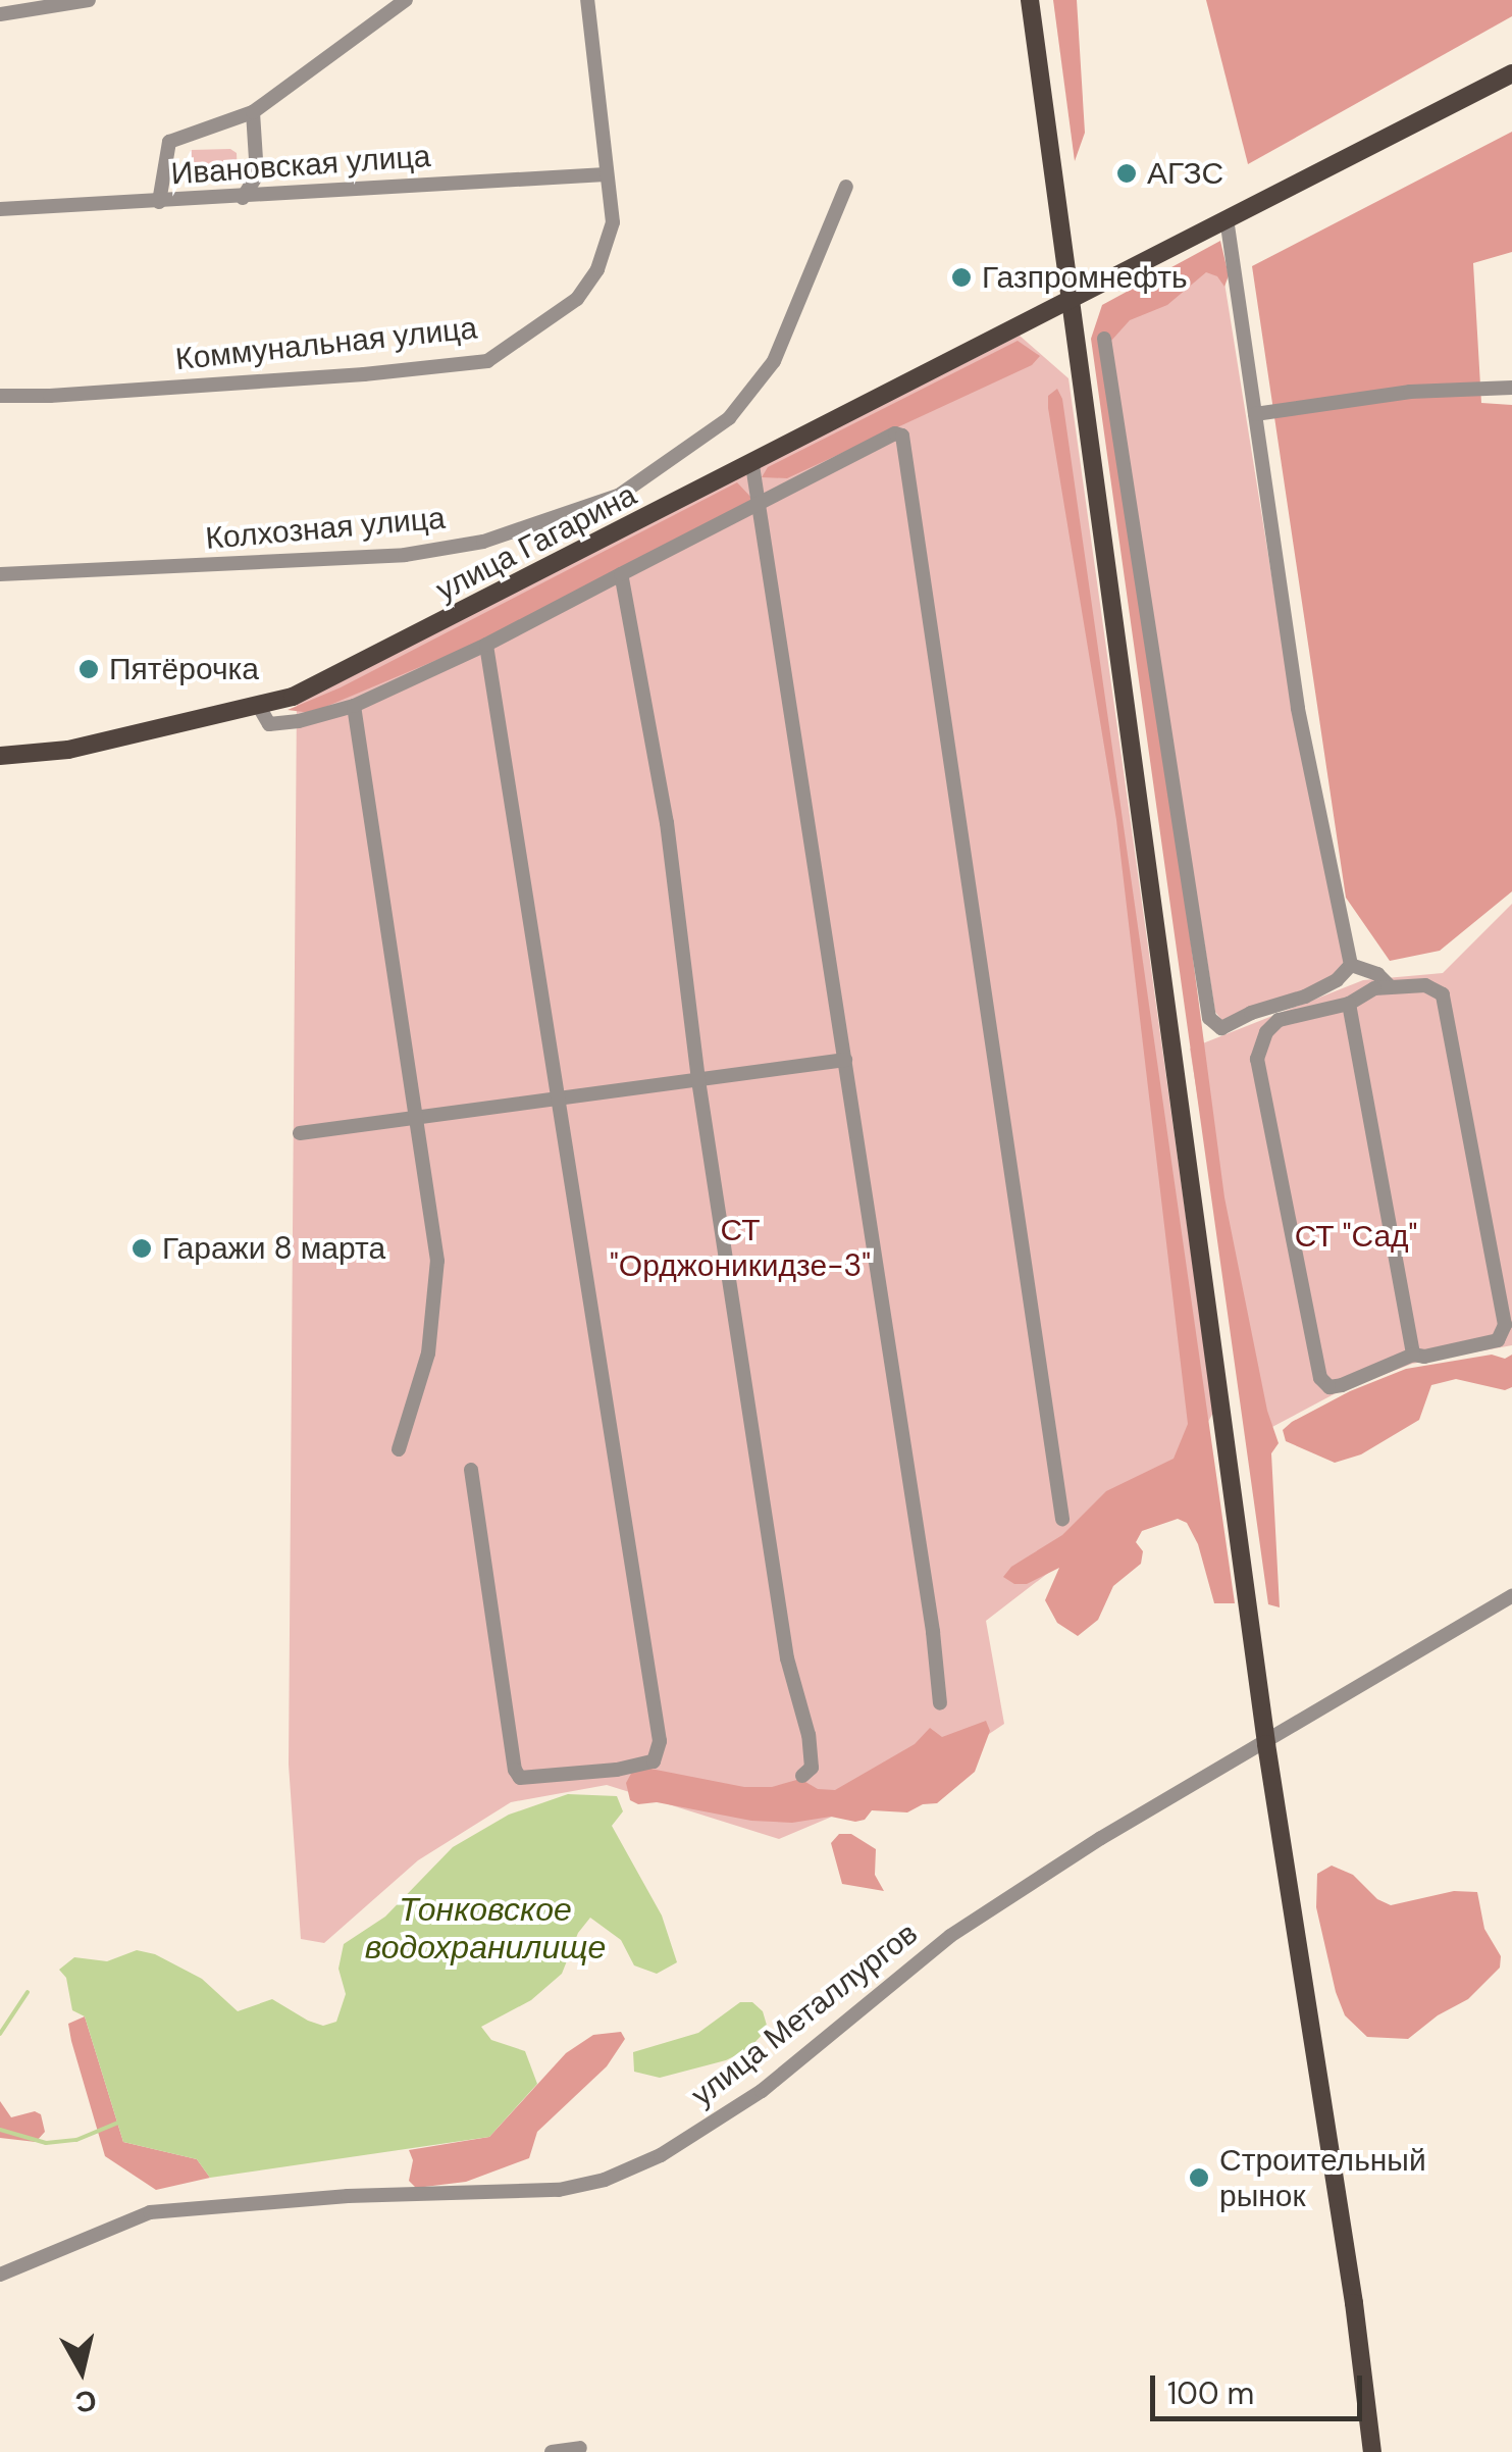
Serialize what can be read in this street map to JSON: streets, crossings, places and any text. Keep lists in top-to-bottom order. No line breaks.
{"streets":{"main road":["улица Гагарина"],"street":["Ивановская улица","Коммунальная улица","Колхозная улица","улица Металлургов"]},"crossings":[["Ивановская улица","Коммунальная улица"]],"water":["Тонковское водохранилище"],"parks":["СТ \"Орджоникидзе-3\"","СТ \"Сад\""],"places":["АГЗС","Газпромнефть","Пятёрочка","Гаражи 8 марта","Строительный рынок"],"scale_bar":"100 m","north":"bottom"}
